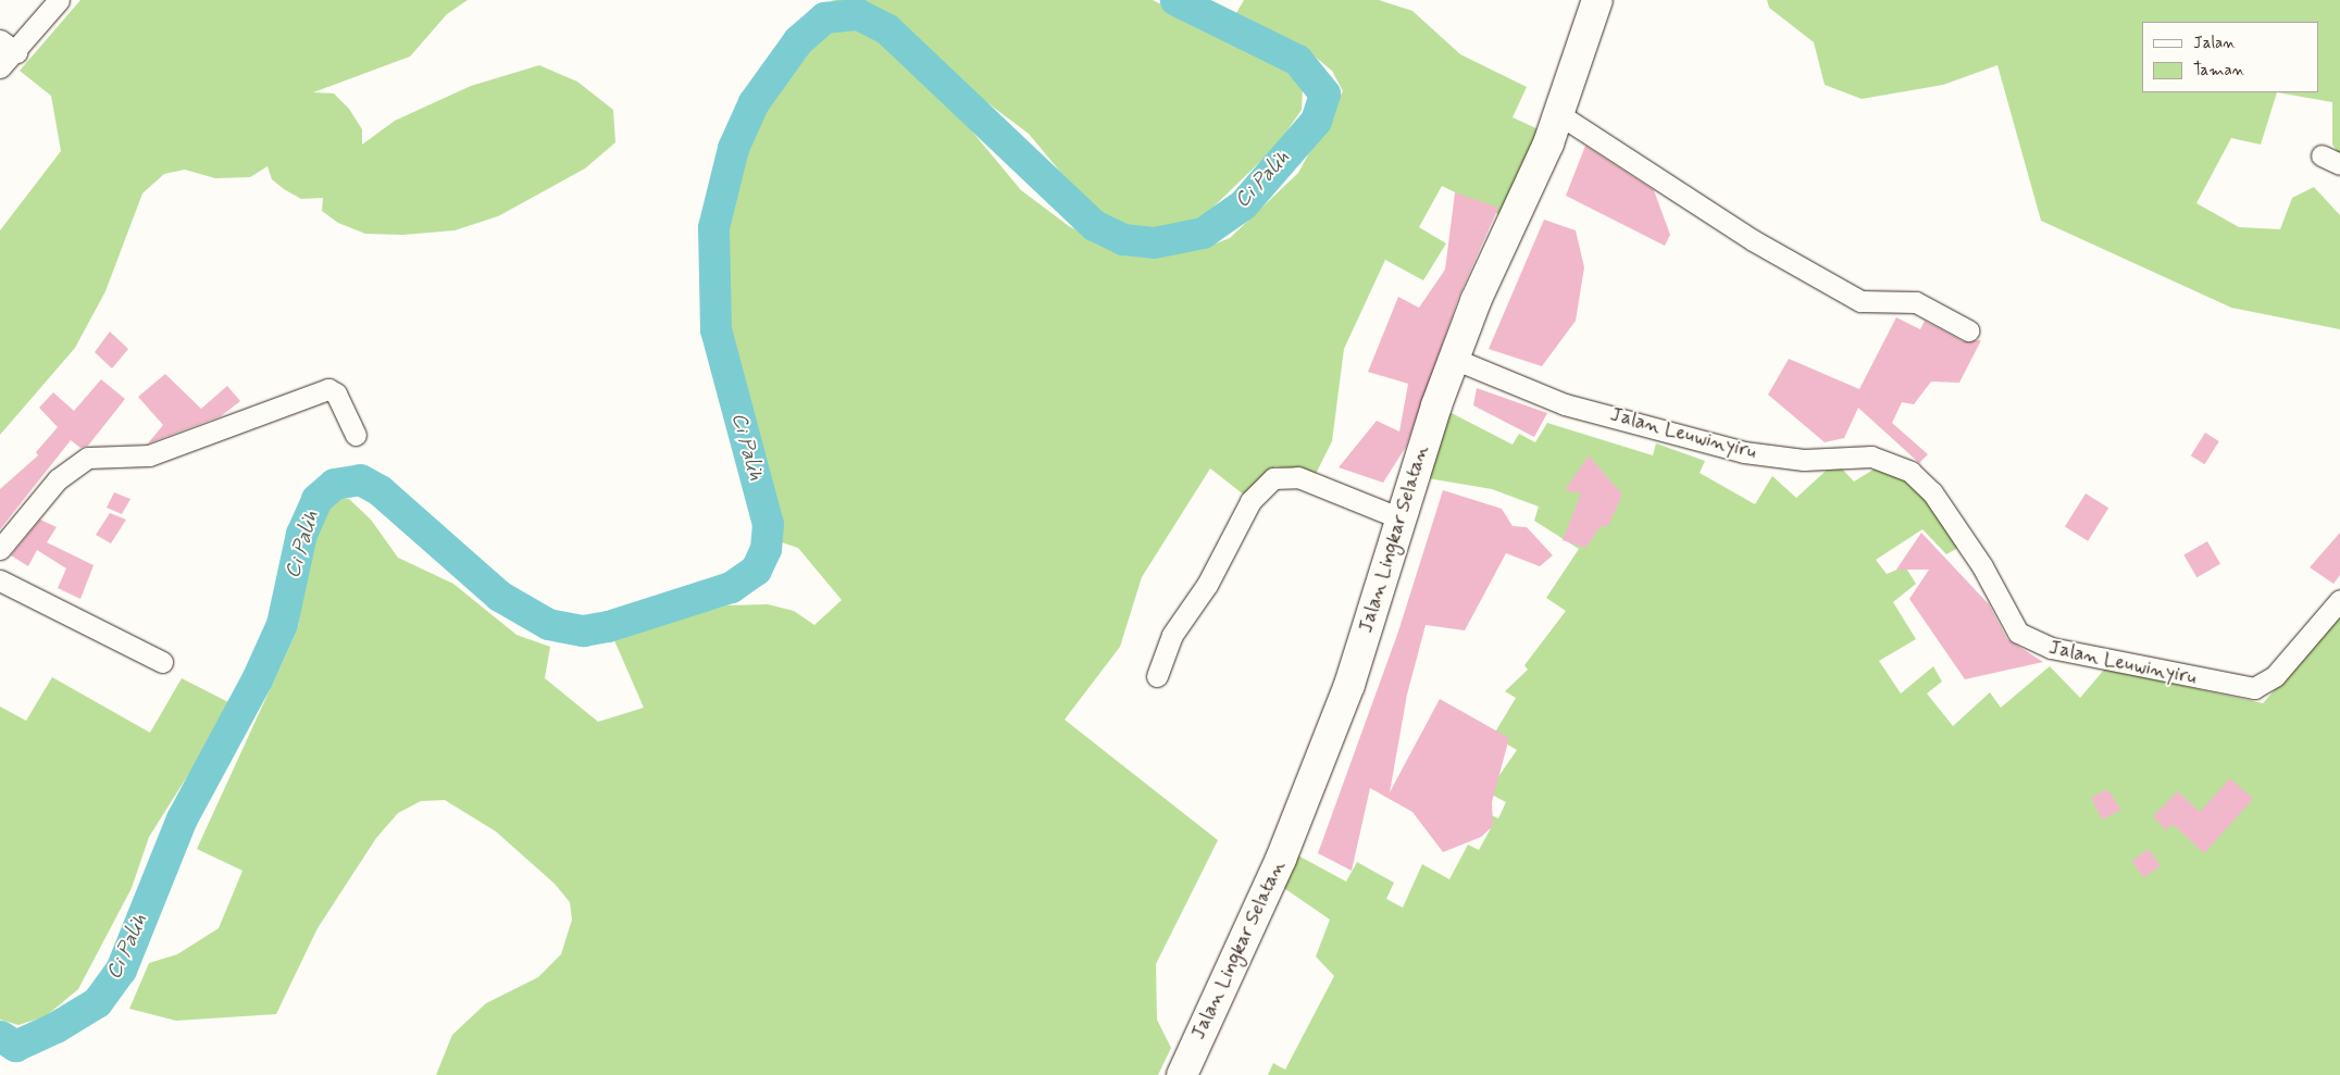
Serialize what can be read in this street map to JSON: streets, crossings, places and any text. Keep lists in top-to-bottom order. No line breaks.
{"streets":{"street":["Jalan Leuwinyiru","Jalan Lingkar Selatan"]},"crossings":[["Jalan Leuwinyiru","Jalan Lingkar Selatan"]],"water":["Ci Palih"],"legend":["Jalan","Taman"]}
